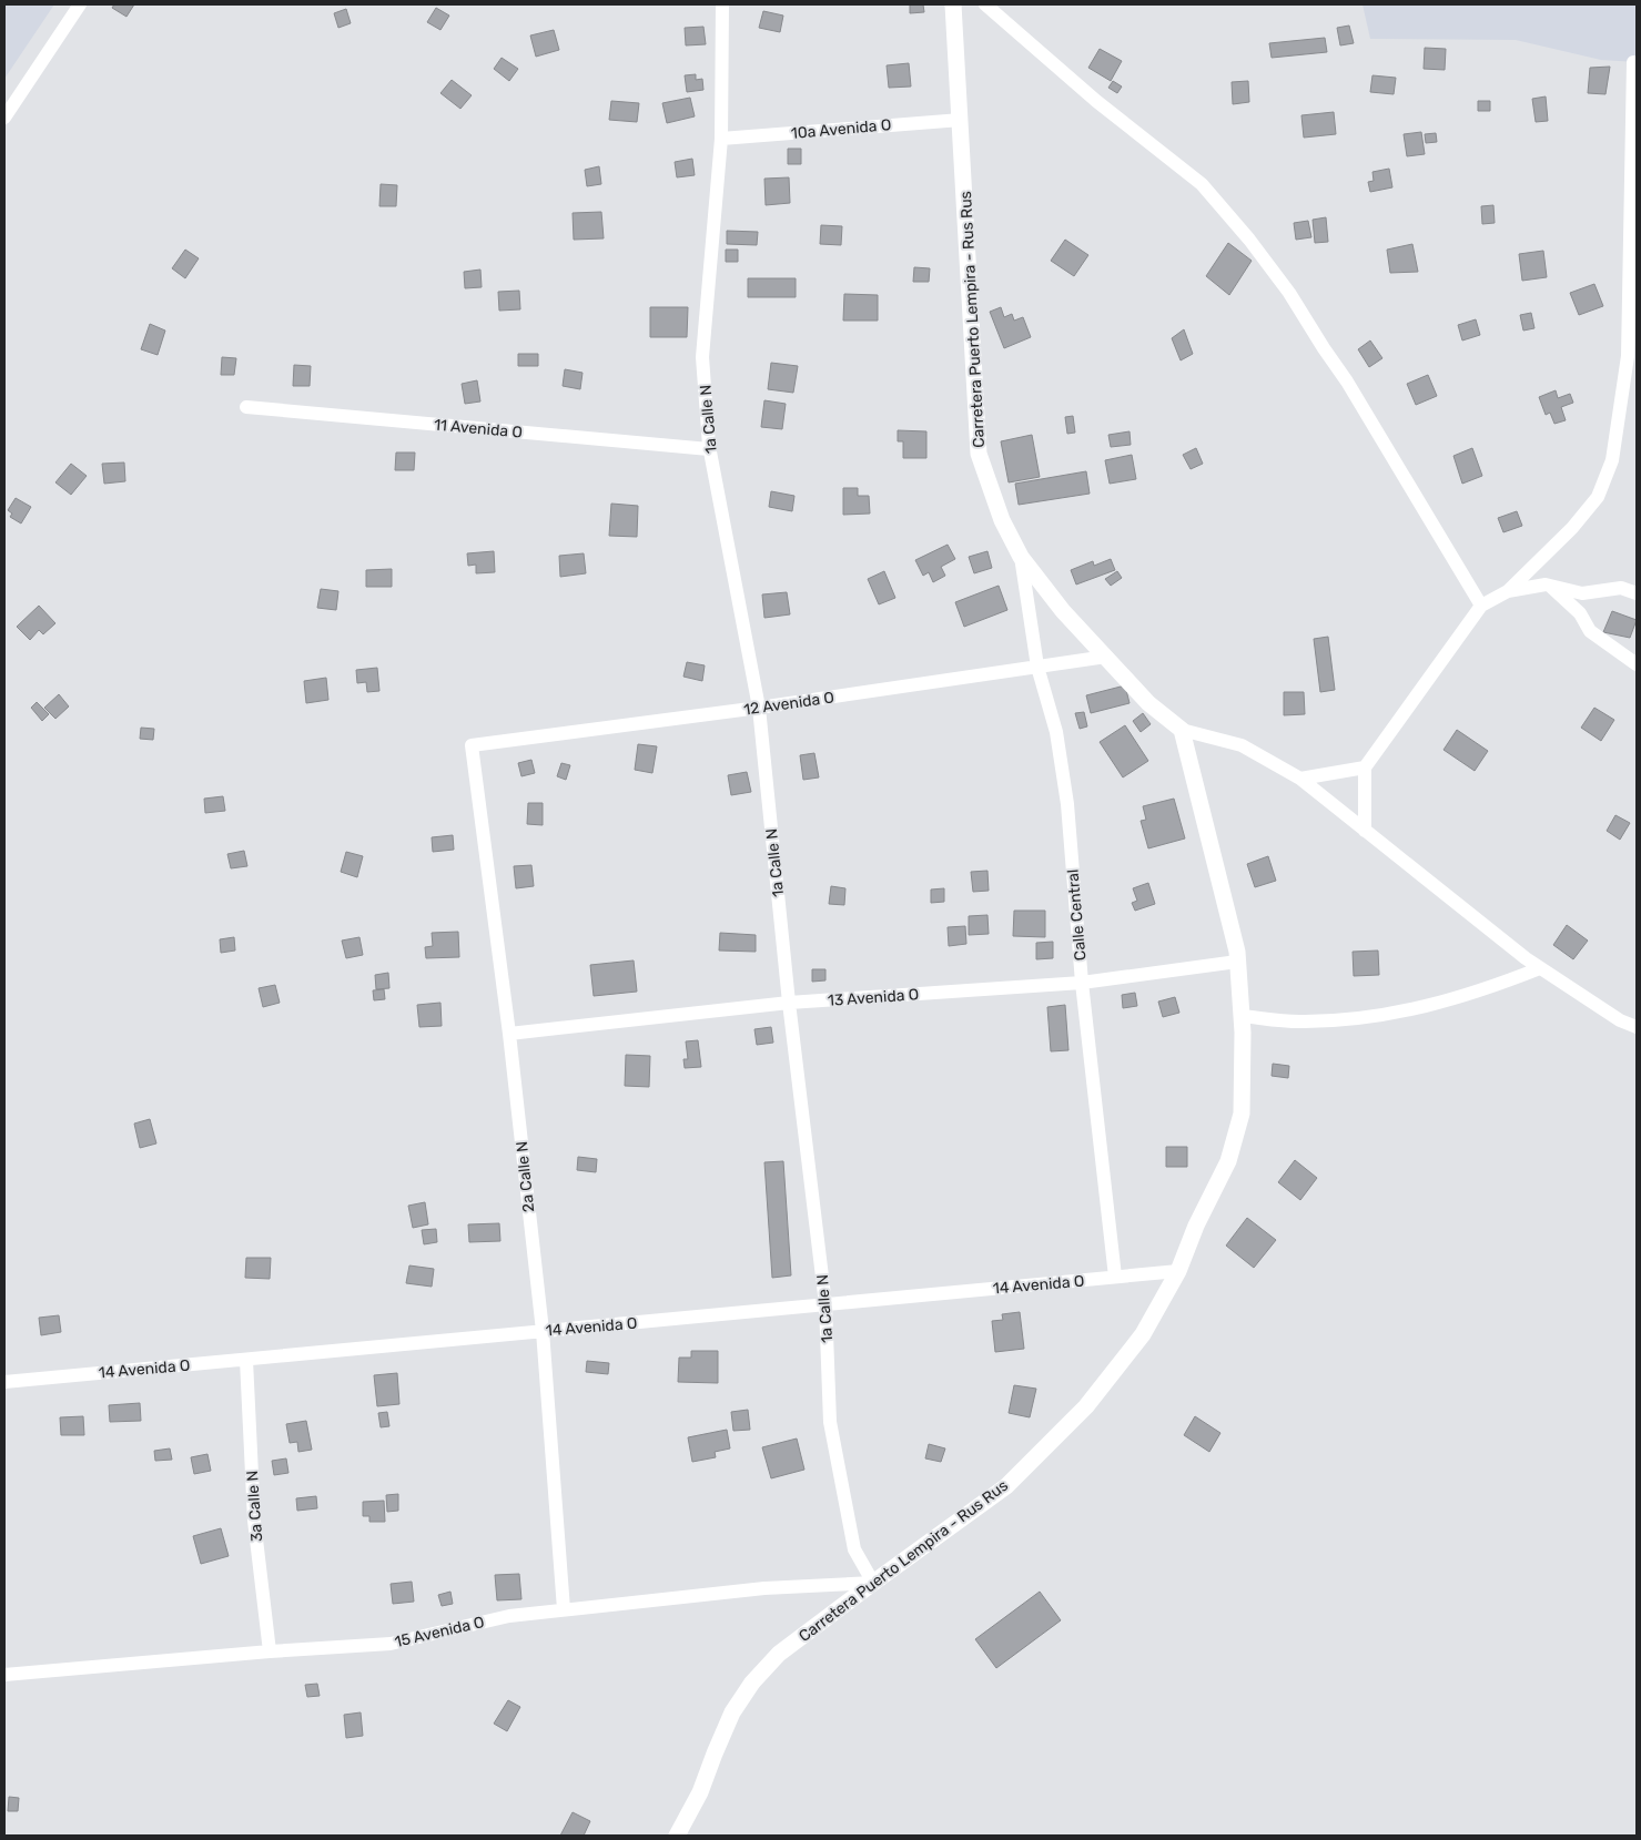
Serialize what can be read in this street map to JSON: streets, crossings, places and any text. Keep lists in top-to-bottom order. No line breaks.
{"streets":{"street":["10a Avenida O","Carretera Puerto Lempira - Rus Rus","1a Calle N","11 Avenida O","12 Avenida O","Calle Central","13 Avenida O","2a Calle N","14 Avenida O","3a Calle N","15 Avenida O"]},"crossings":[["10a Avenida O","Carretera Puerto Lempira - Rus Rus"],["10a Avenida O","1a Calle N"],["Carretera Puerto Lempira - Rus Rus","1a Calle N"],["Carretera Puerto Lempira - Rus Rus","12 Avenida O"],["Carretera Puerto Lempira - Rus Rus","Calle Central"],["Carretera Puerto Lempira - Rus Rus","13 Avenida O"],["Carretera Puerto Lempira - Rus Rus","14 Avenida O"],["Carretera Puerto Lempira - Rus Rus","15 Avenida O"],["1a Calle N","11 Avenida O"],["1a Calle N","12 Avenida O"],["1a Calle N","13 Avenida O"],["1a Calle N","14 Avenida O"],["1a Calle N","15 Avenida O"],["12 Avenida O","Calle Central"],["12 Avenida O","2a Calle N"],["Calle Central","13 Avenida O"],["Calle Central","14 Avenida O"],["13 Avenida O","2a Calle N"],["2a Calle N","14 Avenida O"],["2a Calle N","15 Avenida O"],["14 Avenida O","3a Calle N"],["3a Calle N","15 Avenida O"]]}
